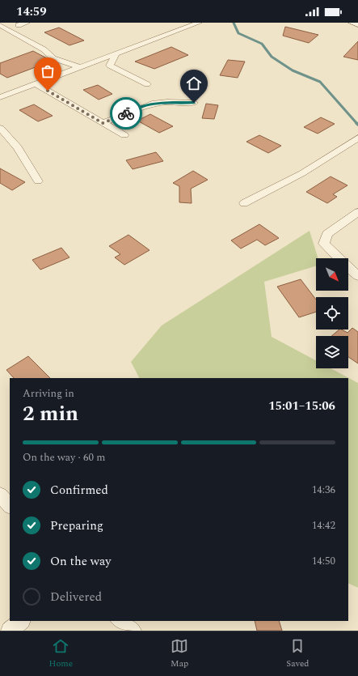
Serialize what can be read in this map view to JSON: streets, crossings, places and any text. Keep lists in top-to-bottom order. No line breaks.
{"north":"bottom right","page":{"status":"14:59","heading":["2 min","Arriving in","15:01–15:06"],"bar":"On the way · 60 m","list":[["Confirmed","14:36"],["Preparing","14:42"],["On the way","14:50"],"Delivered"],"tabs":["Home","Map","Saved"]}}
